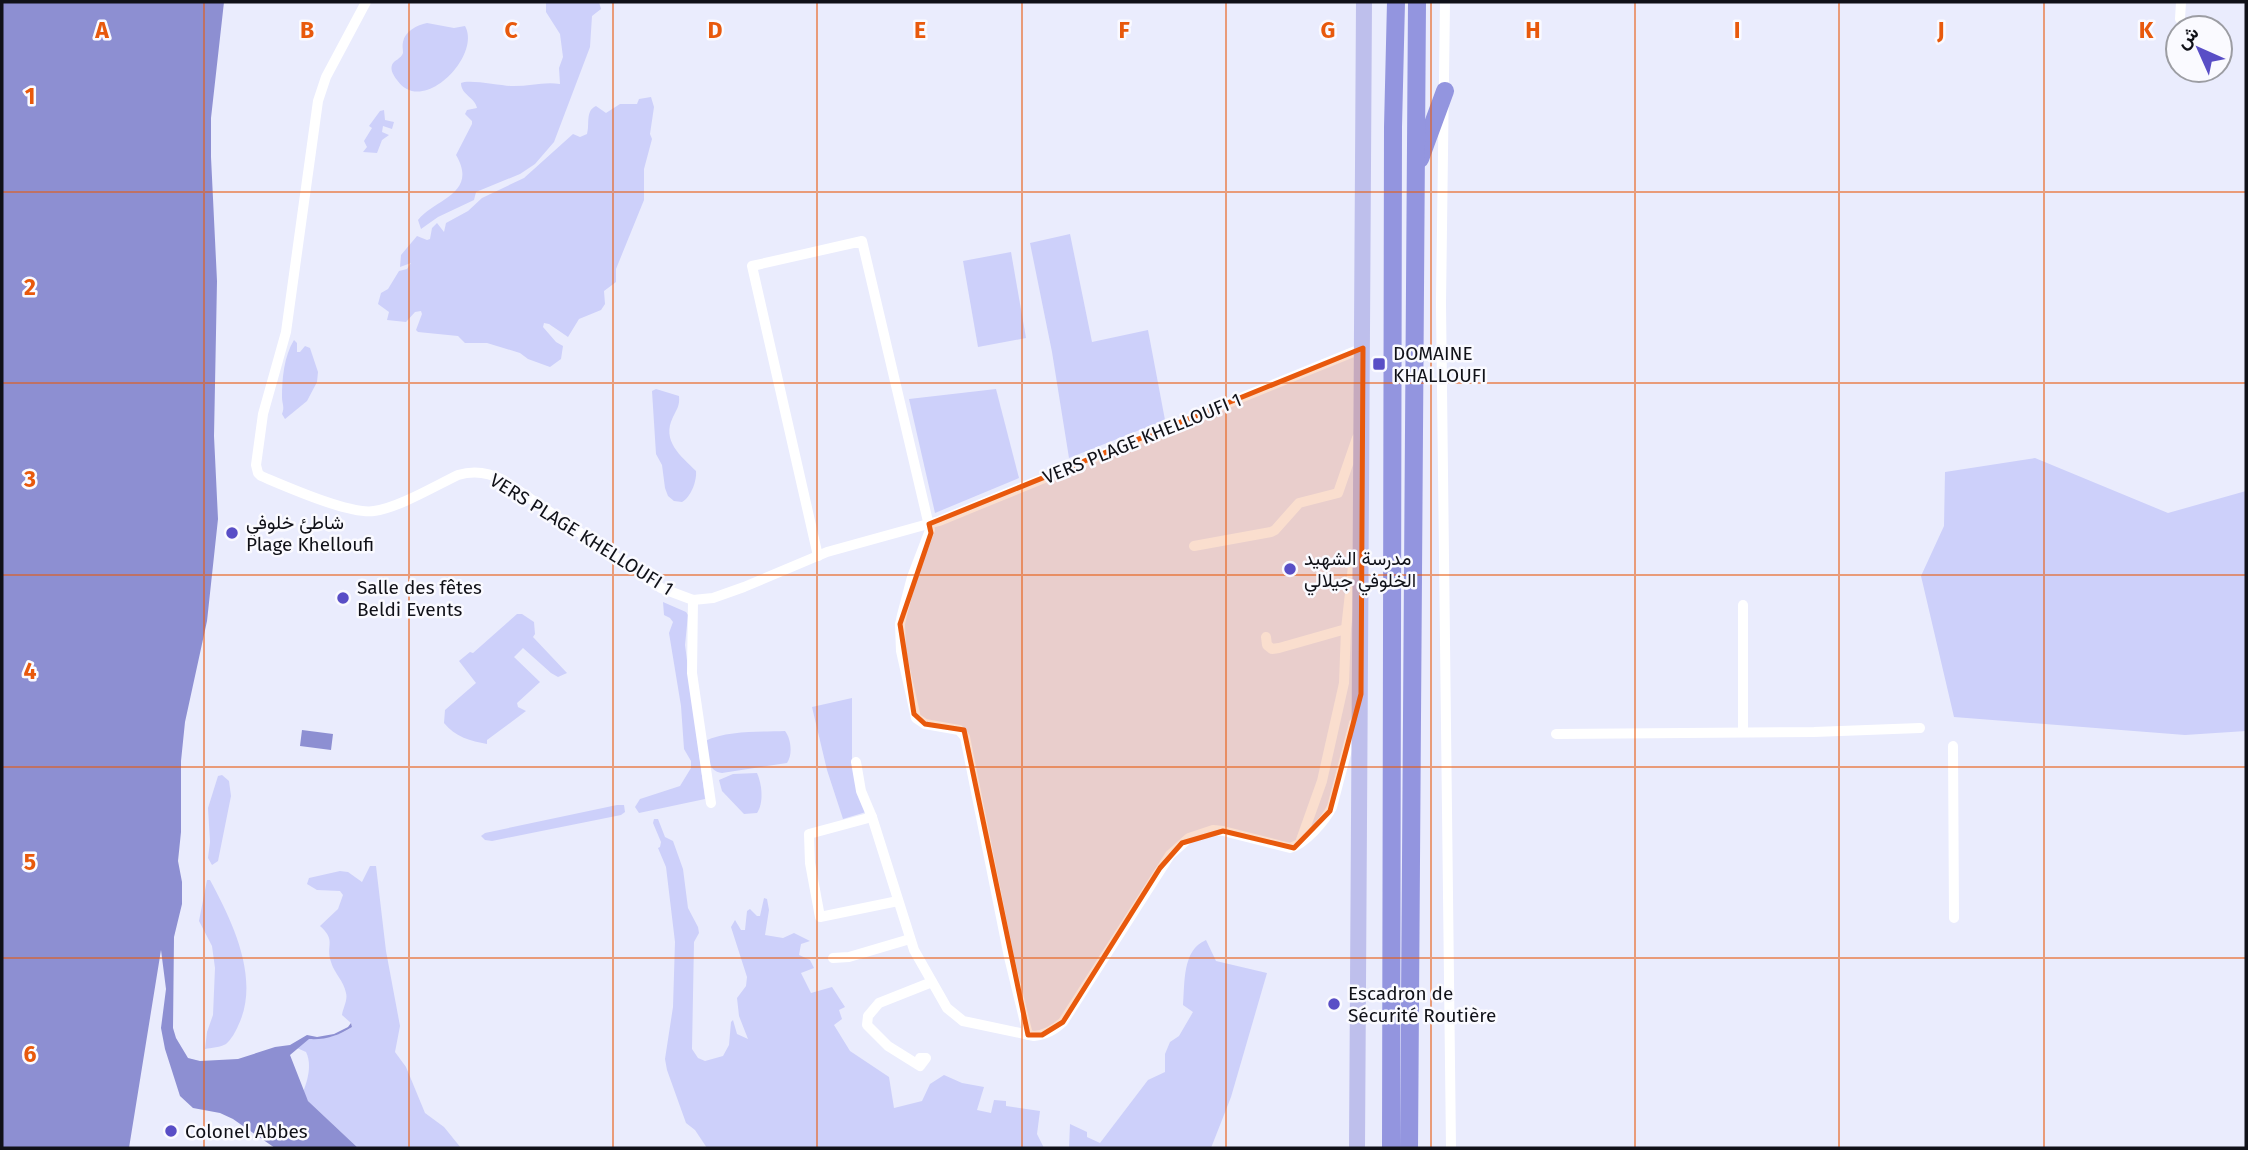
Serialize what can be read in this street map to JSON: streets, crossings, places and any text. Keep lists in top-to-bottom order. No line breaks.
{"streets":{"street":["VERS PLAGE KHELLOUFI 1"]},"places":{"transit":["DOMAINE KHALLOUFI"],"other":["شاطئ خلوفي Plage Khelloufi","مدرسة الشهيد الخلوفي جيلالي","Salle des fêtes Beldi Events","Escadron de Sécurité Routière","Colonel Abbes"]},"north":"top left","grid":{"columns":["A","B","C","D","E","F","G","H","I","J","K"],"rows":["1","2","3","4","5","6"]}}
